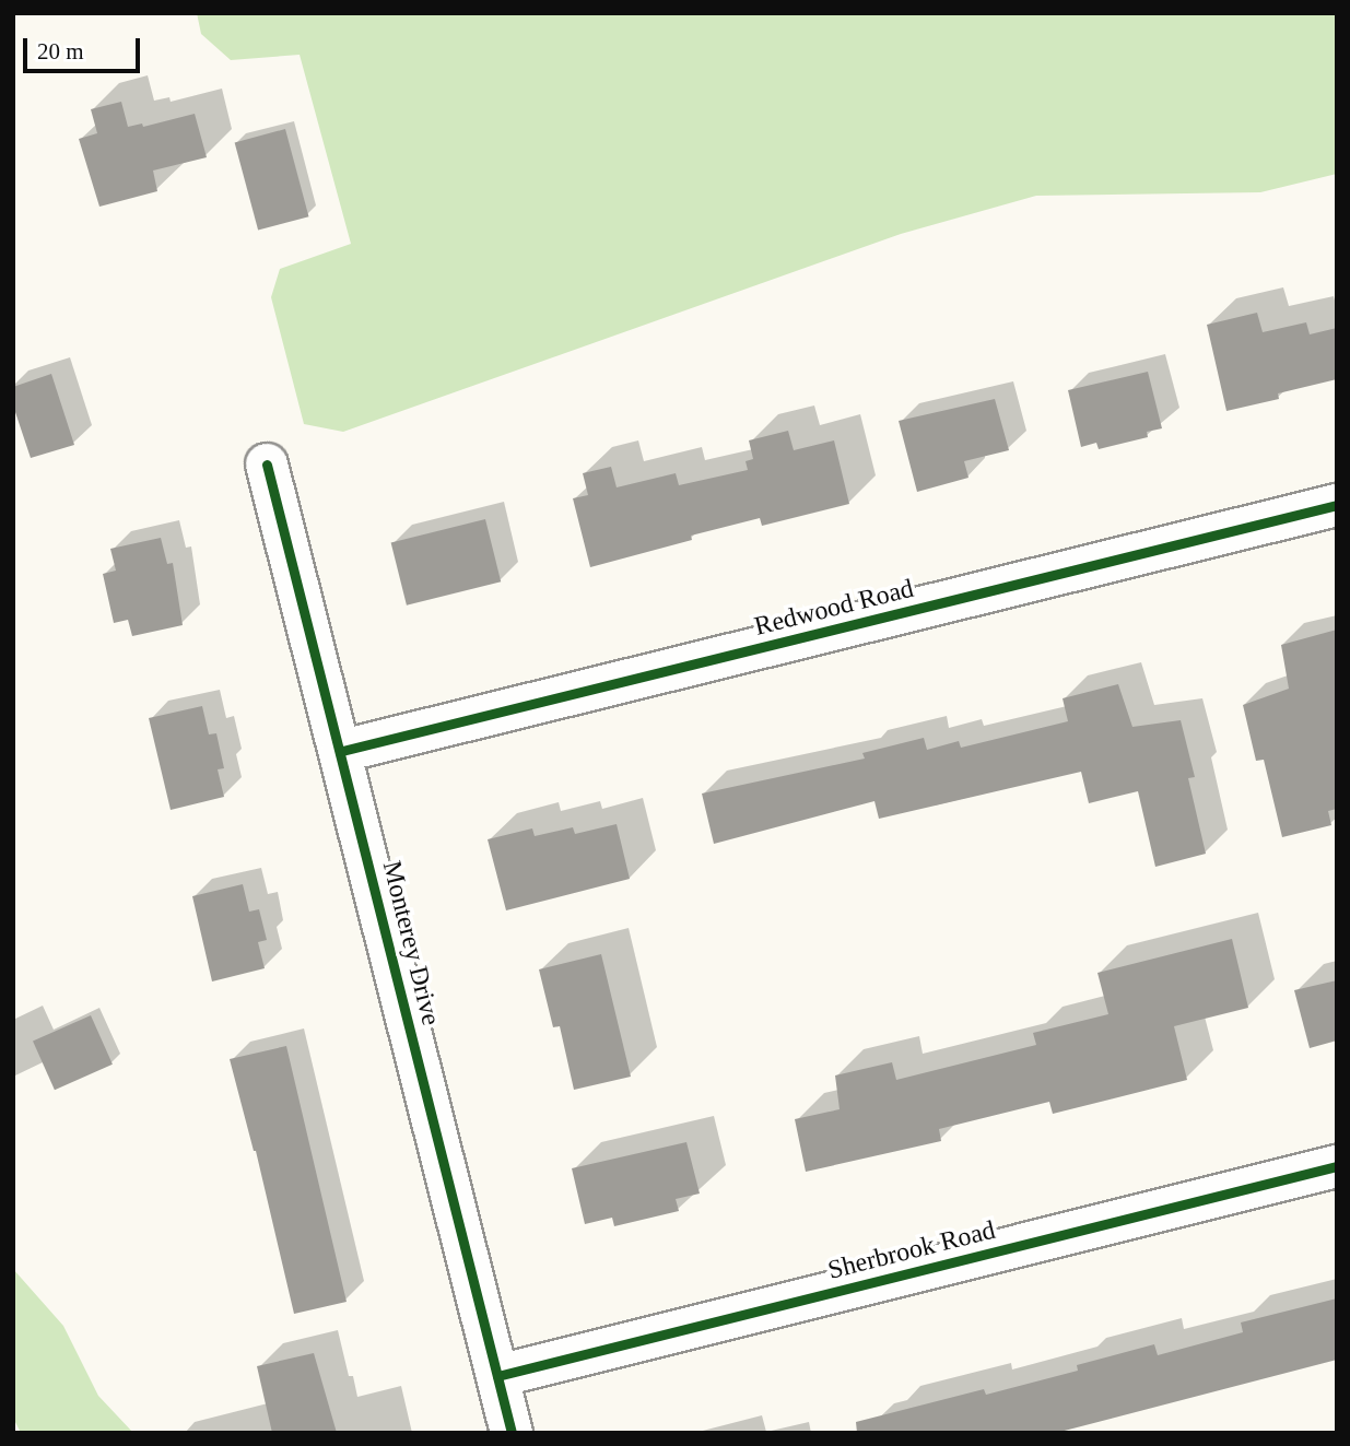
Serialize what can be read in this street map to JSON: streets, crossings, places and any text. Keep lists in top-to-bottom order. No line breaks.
{"streets":{"street":["Redwood Road","Monterey Drive","Sherbrook Road"]},"crossings":[["Redwood Road","Monterey Drive"],["Monterey Drive","Sherbrook Road"]],"scale_bar":"20 m"}
